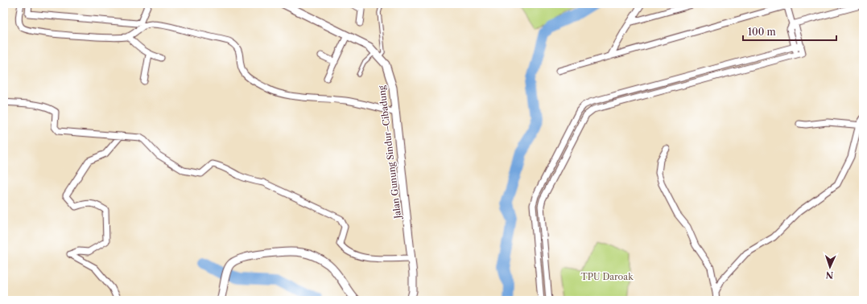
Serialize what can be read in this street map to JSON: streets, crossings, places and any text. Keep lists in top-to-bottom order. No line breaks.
{"streets":{"street":["Jalan Gunung Sindur–Cibadung"]},"parks":["TPU Daroak"],"scale_bar":"100 m","north":"bottom"}
